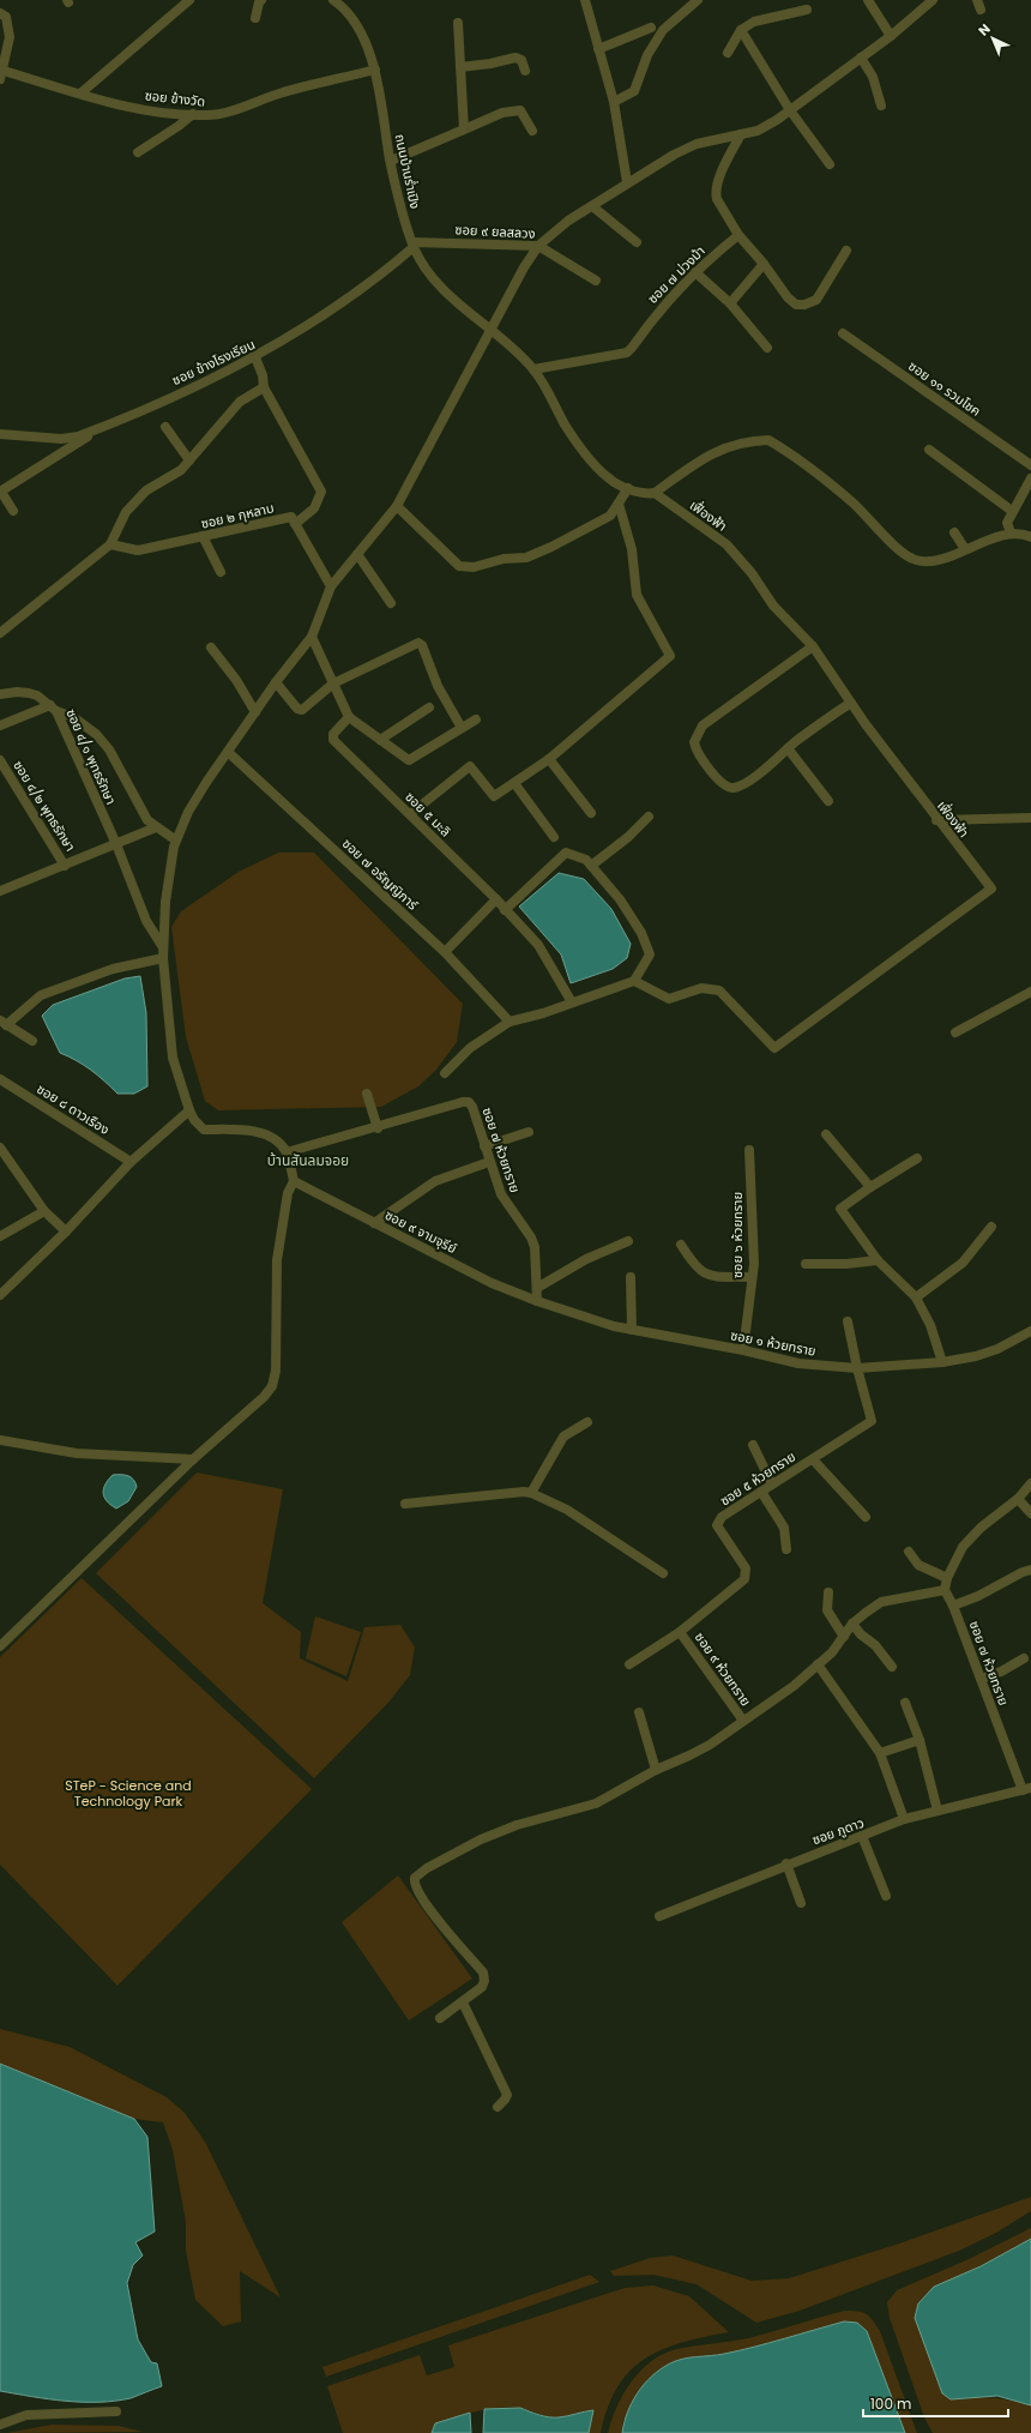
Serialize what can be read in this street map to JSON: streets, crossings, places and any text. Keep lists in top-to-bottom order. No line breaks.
{"streets":{"street":["ซอย ข้างวัด","ถนนบ้านร่ำเปิง","ซอย ๙ ยลสลวง","ซอย ๗ ม่วงม้า","ซอย ข้างโรงเรียน","ซอย ๑๑ รวมโชค","ซอย ๒ กุหลาบ","เฟื่องฟ้า","ซอย ๔/๑ พุทธรักษา","ซอย ๔/๒ พุทธรักษา","ซอย ๕ มะลิ","ซอย ๗ อรัญญิการ์","ซอย ๘ ดาวเรือง","ซอย ๗ ห้วยทราย","ซอย ๙ จามจุรีย์","ซอย ๖ ห้วยทราย","ซอย ๑ ห้วยทราย","ซอย ๕ ห้วยทราย","ซอย ๙ ห้วยทราย","ซอย ภูดาว"]},"crossings":[["ซอย ข้างวัด","ถนนบ้านร่ำเปิง"],["ถนนบ้านร่ำเปิง","ซอย ๙ ยลสลวง"],["ถนนบ้านร่ำเปิง","ซอย ๗ ม่วงม้า"],["ถนนบ้านร่ำเปิง","ซอย ข้างโรงเรียน"],["ถนนบ้านร่ำเปิง","เฟื่องฟ้า"],["ซอย ๙ ยลสลวง","ซอย ข้างโรงเรียน"],["ซอย ๗ ห้วยทราย","ซอย ๙ จามจุรีย์"],["ซอย ๗ ห้วยทราย","ซอย ๑ ห้วยทราย"],["ซอย ๗ ห้วยทราย","ซอย ภูดาว"],["ซอย ๙ จามจุรีย์","ซอย ๑ ห้วยทราย"],["ซอย ๖ ห้วยทราย","ซอย ๑ ห้วยทราย"],["ซอย ๑ ห้วยทราย","ซอย ๕ ห้วยทราย"],["ซอย ๕ ห้วยทราย","ซอย ๙ ห้วยทราย"]],"districts":["บ้านสันลมจอย"],"parks":["STeP - Science and Technology Park"],"scale_bar":"100 m","north":"top left"}
